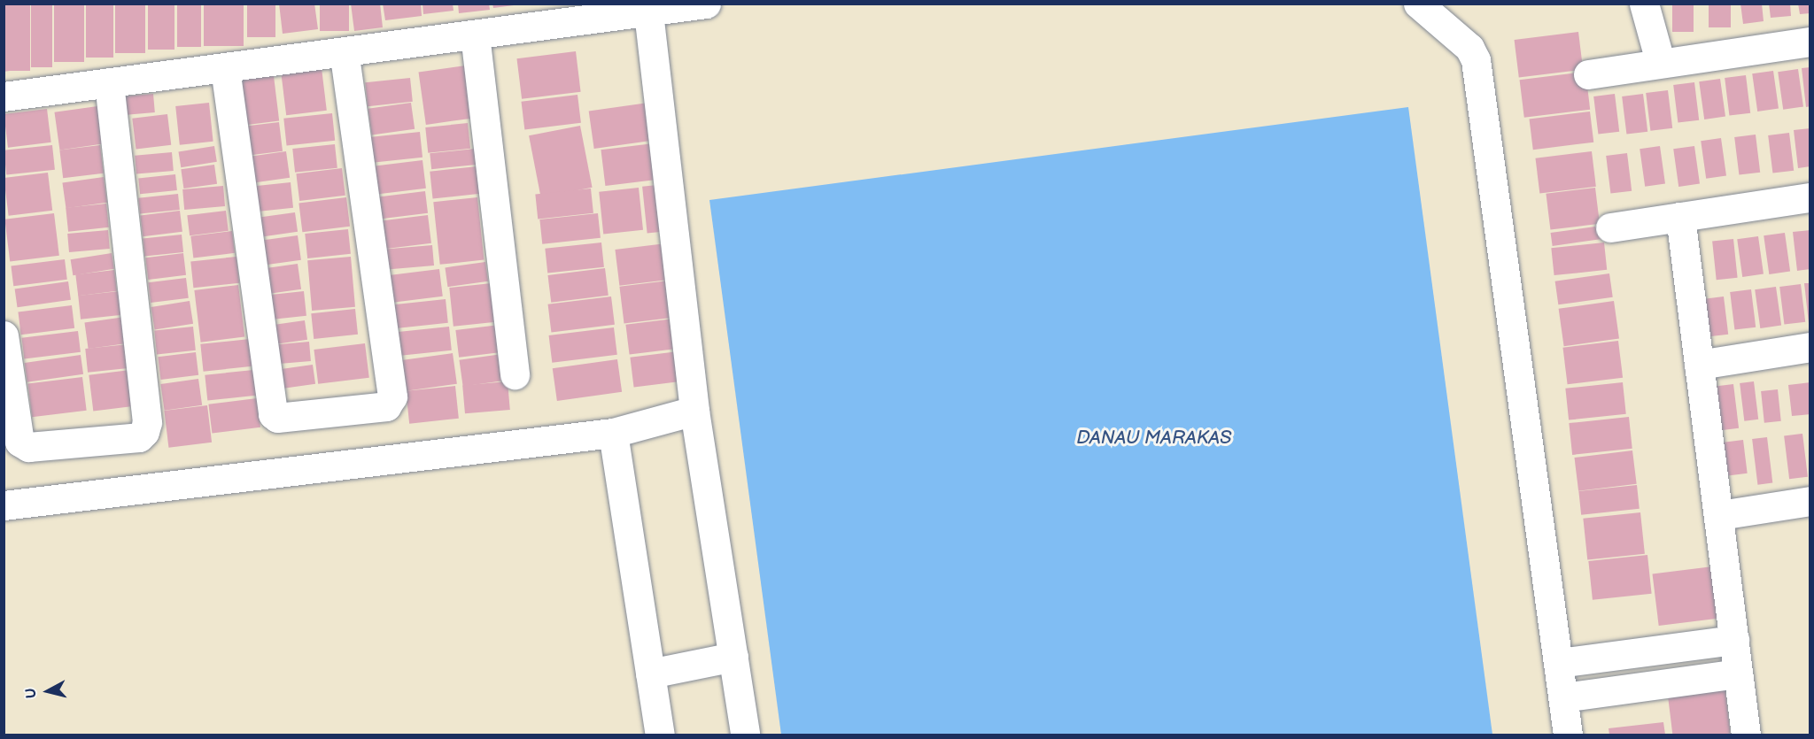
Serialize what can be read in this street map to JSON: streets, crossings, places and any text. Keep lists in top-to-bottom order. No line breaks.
{"water":["DANAU MARAKAS"],"north":"left"}
